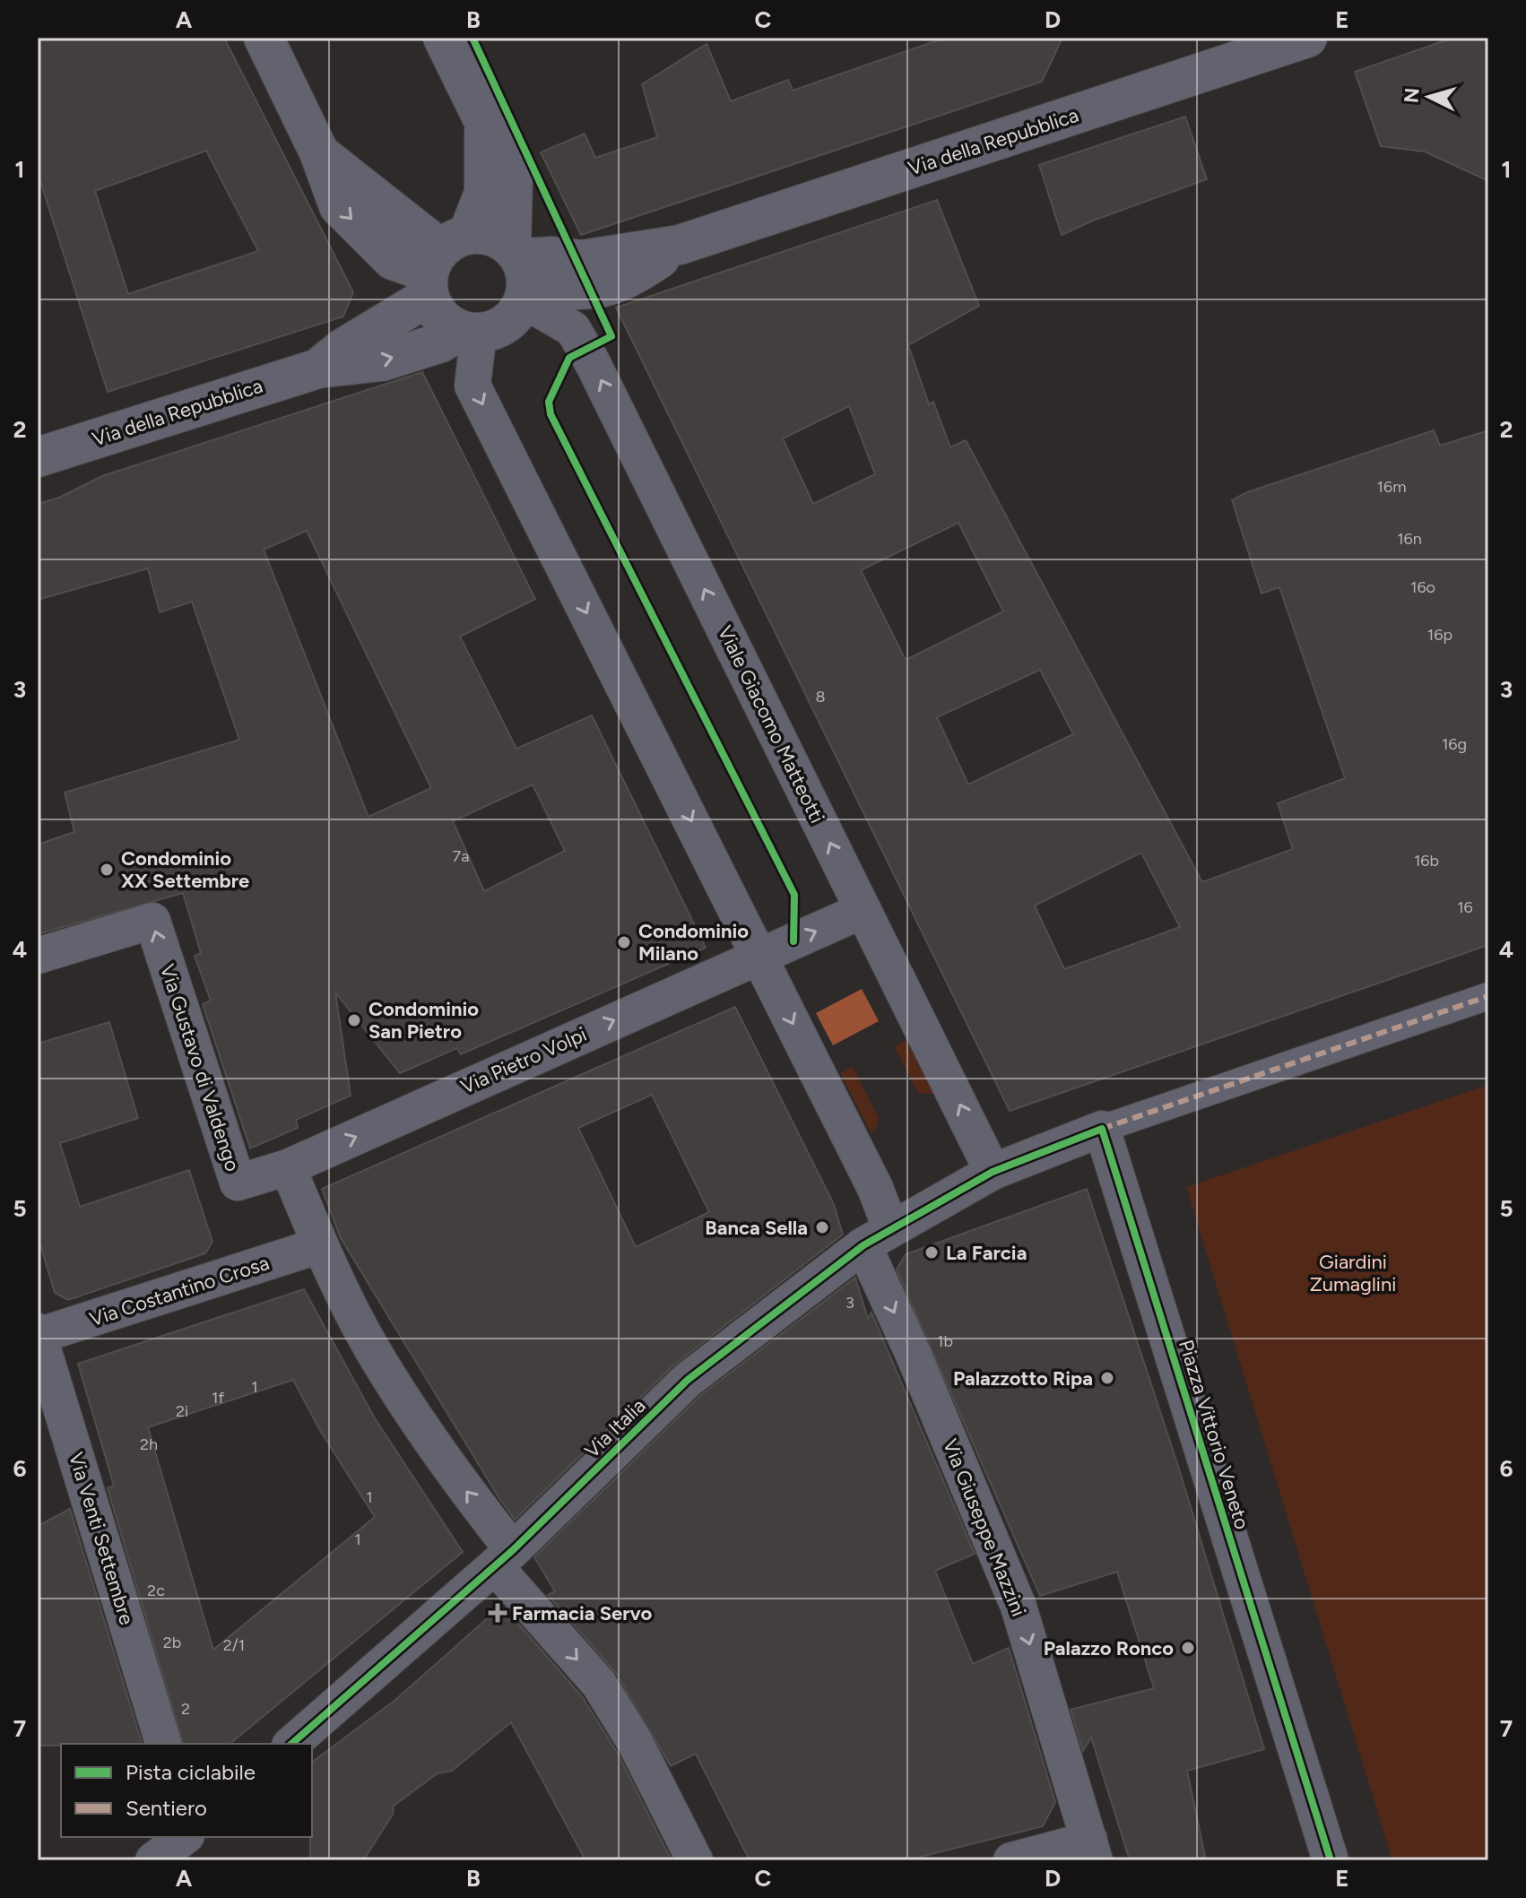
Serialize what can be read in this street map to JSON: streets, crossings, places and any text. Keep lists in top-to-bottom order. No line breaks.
{"streets":{"street":["Via della Repubblica","Viale Giacomo Matteotti","Via Pietro Volpi","Via Gustavo di Valdengo","Via Costantino Crosa","Via Italia","Piazza Vittorio Veneto","Via Giuseppe Mazzini","Via Venti Settembre"]},"crossings":[["Via della Repubblica","Viale Giacomo Matteotti"],["Viale Giacomo Matteotti","Via Pietro Volpi"],["Viale Giacomo Matteotti","Via Italia"],["Via Pietro Volpi","Via Gustavo di Valdengo"],["Via Costantino Crosa","Via Venti Settembre"],["Via Italia","Via Giuseppe Mazzini"]],"one_way":["Via Pietro Volpi","Via Giuseppe Mazzini"],"parks":["Giardini Zumaglini"],"places":{"other":["Condominio XX Settembre","Condominio Milano","Condominio San Pietro","Banca Sella","La Farcia","Palazzotto Ripa","Palazzo Ronco"],"health":["Farmacia Servo"]},"house_numbers":["16m","16n","16o","16p","8","16g","7a","16b","16","3","1b","1","1f","2i","2h","1","1","2c","2b","2/1","2"],"legend":["Pista ciclabile","Sentiero"],"north":"left","grid":{"columns":["A","B","C","D","E"],"rows":["1","2","3","4","5","6","7"]}}
